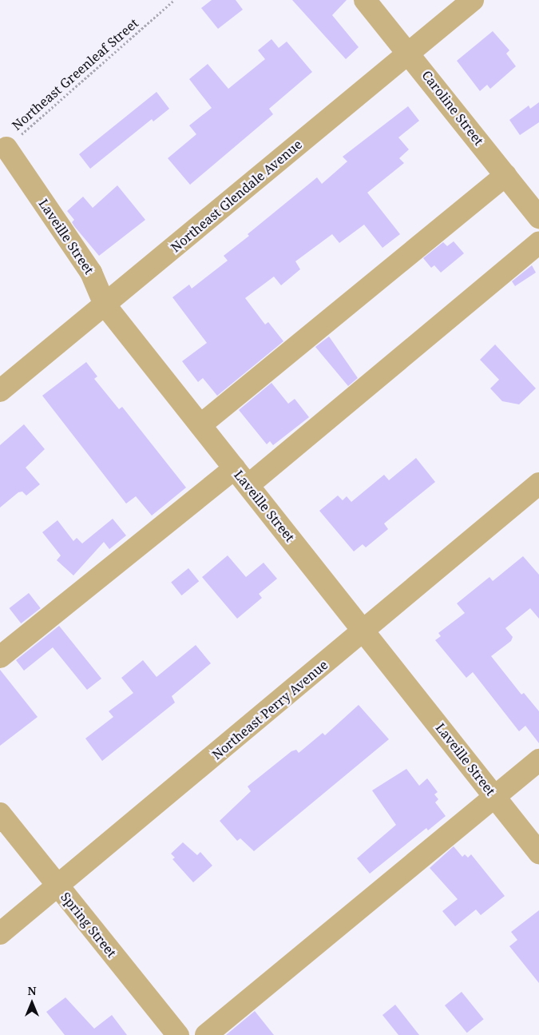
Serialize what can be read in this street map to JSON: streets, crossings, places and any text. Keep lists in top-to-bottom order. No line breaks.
{"streets":{"street":["Caroline Street","Northeast Glendale Avenue","Laveille Street","Northeast Perry Avenue","Spring Street"],"path":["Northeast Greenleaf Street"]},"crossings":[["Northeast Greenleaf Street","Laveille Street"],["Caroline Street","Northeast Glendale Avenue"],["Northeast Glendale Avenue","Laveille Street"],["Laveille Street","Northeast Perry Avenue"],["Northeast Perry Avenue","Spring Street"]],"north":"top"}
